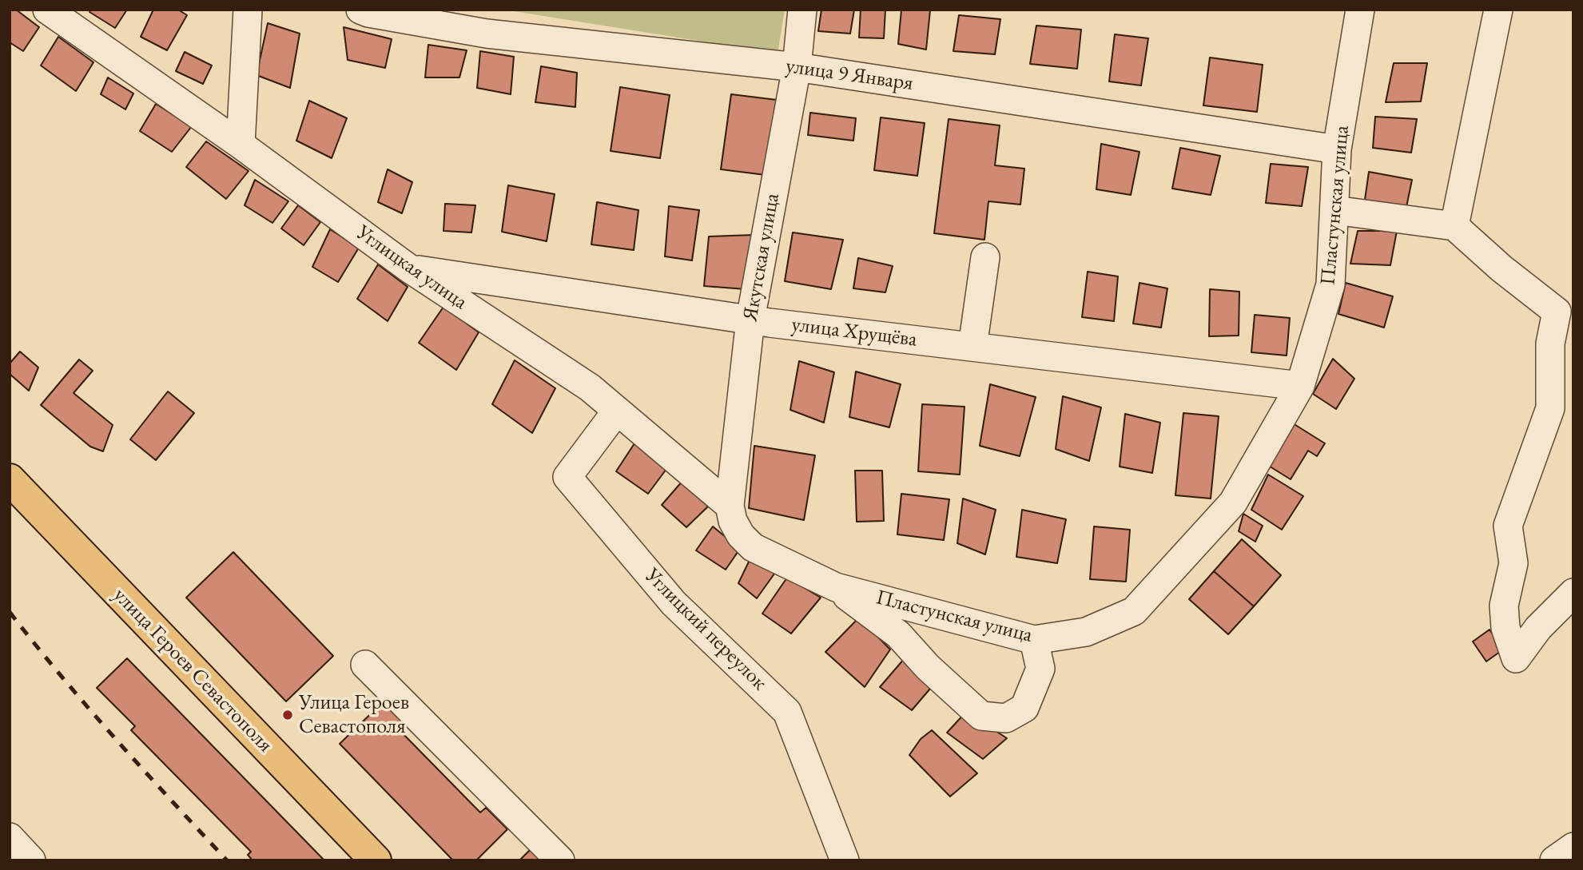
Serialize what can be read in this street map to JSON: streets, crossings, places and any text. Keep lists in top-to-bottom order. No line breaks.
{"streets":{"main road":["улица Героев Севастополя"],"street":["улица 9 Января","Пластунская улица","Якутская улица","Углицкая улица","улица Хрущёва","Углицкий переулок"]},"crossings":[["улица 9 Января","Пластунская улица"],["улица 9 Января","Якутская улица"],["Пластунская улица","Углицкая улица"],["Пластунская улица","улица Хрущёва"],["Якутская улица","Углицкая улица"],["Якутская улица","улица Хрущёва"],["Углицкая улица","улица Хрущёва"],["Углицкая улица","Углицкий переулок"]],"places":["Улица Героев Севастополя"]}
